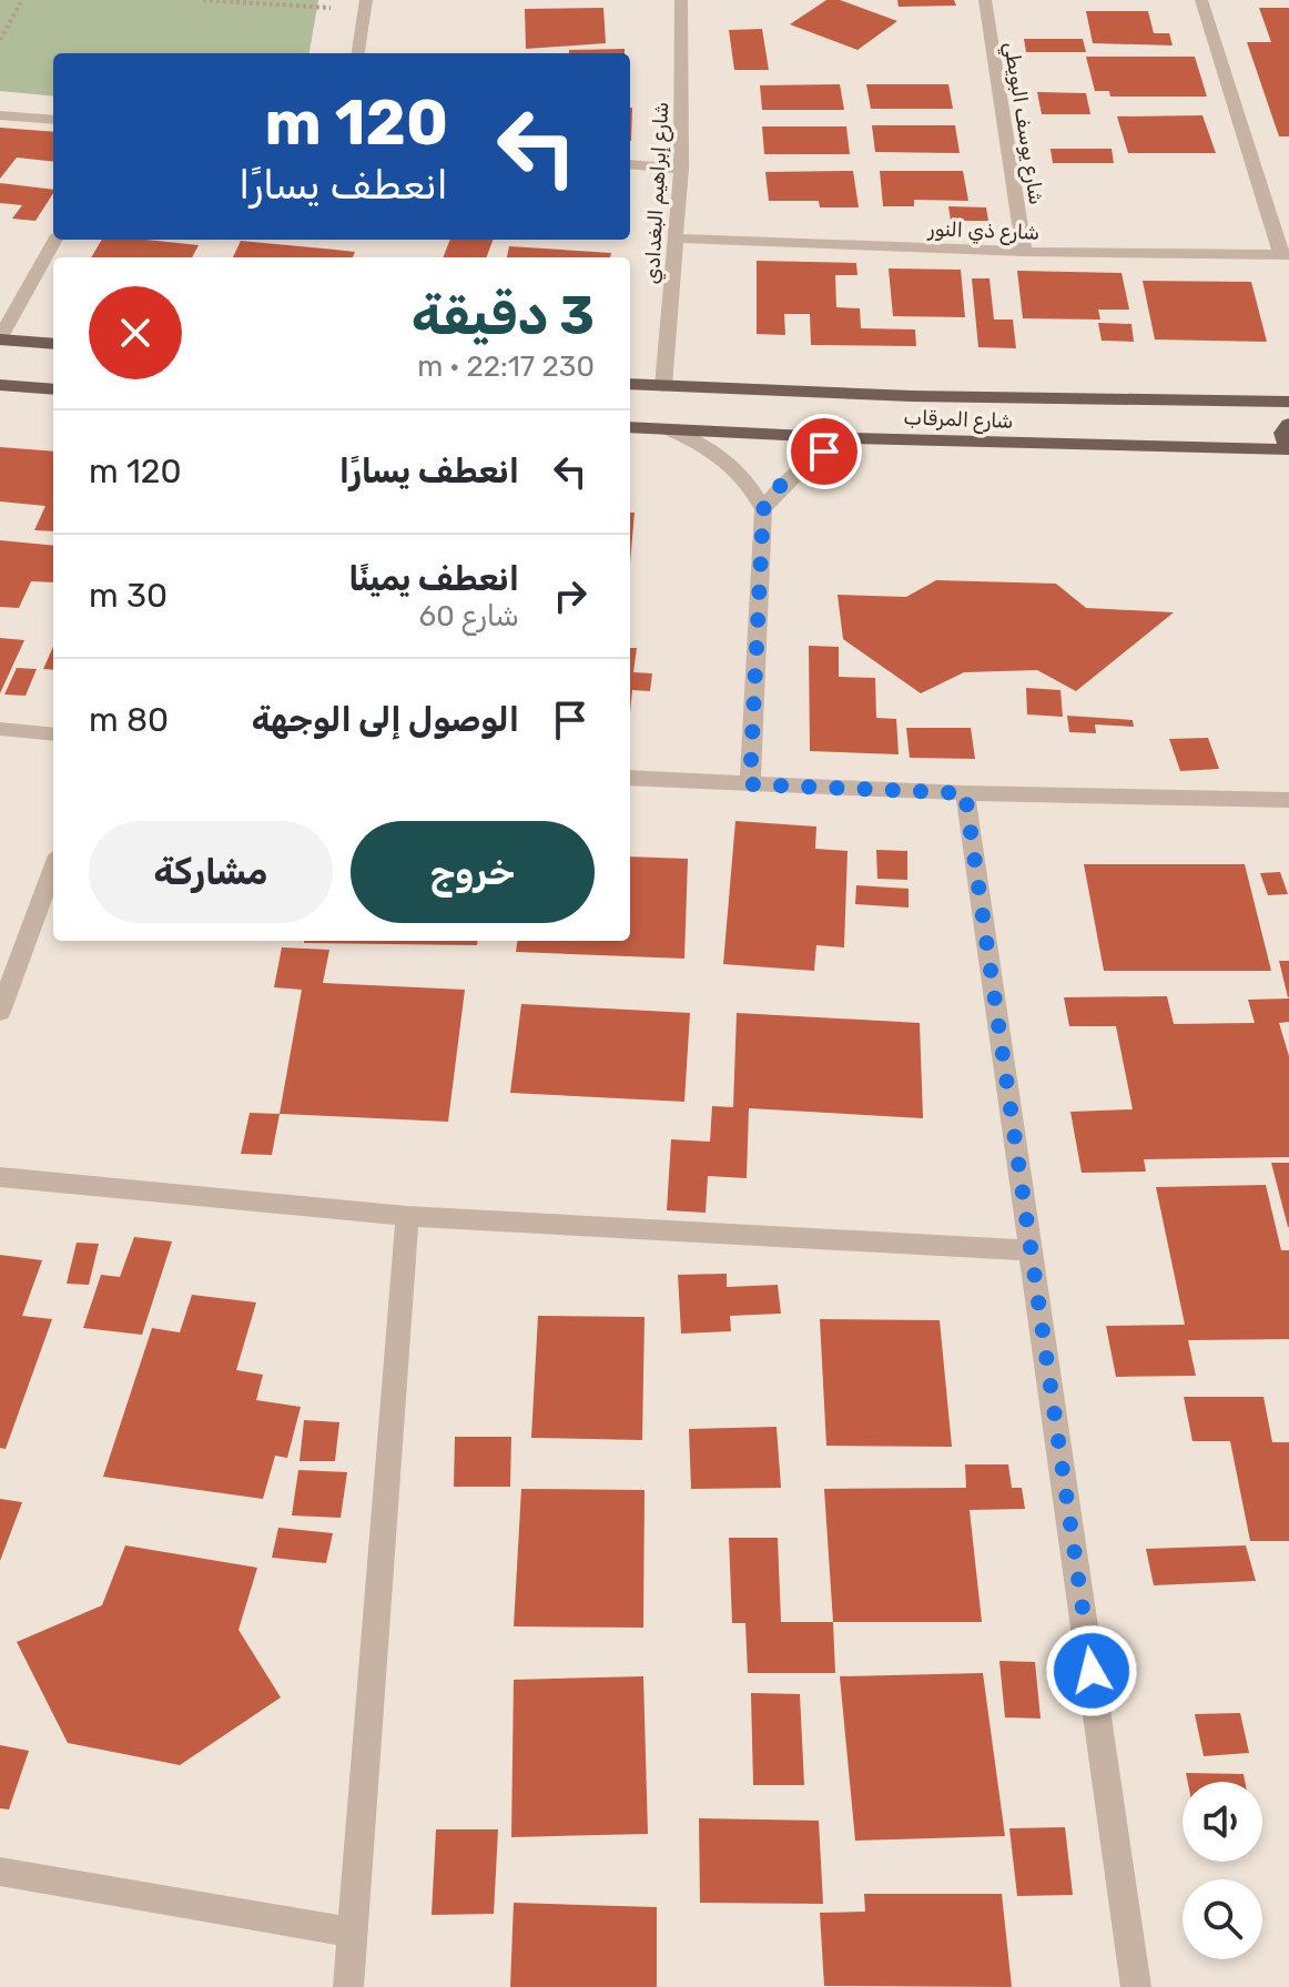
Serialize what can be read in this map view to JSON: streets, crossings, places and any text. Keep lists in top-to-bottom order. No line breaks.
{"streets":{"main road":["شارع المرقاب"],"street":["شارع يوسف البويطي","شارع إبراهيم البغدادي","شارع ذي النور"]},"crossings":[["شارع يوسف البويطي","شارع ذي النور"],["شارع إبراهيم البغدادي","شارع ذي النور"],["شارع إبراهيم البغدادي","شارع المرقاب"]],"page":{"turn":["120 m","انعطف يسارًا"],"heading":["3 دقيقة","230 m · 22:17"],"list":[{"name":"انعطف يسارًا","value":"120 m"},{"name":"انعطف يمينًا","note":"شارع 60","value":"30 m"},{"name":"الوصول إلى الوجهة","value":"80 m"}],"buttons":["خروج","مشاركة"]}}
